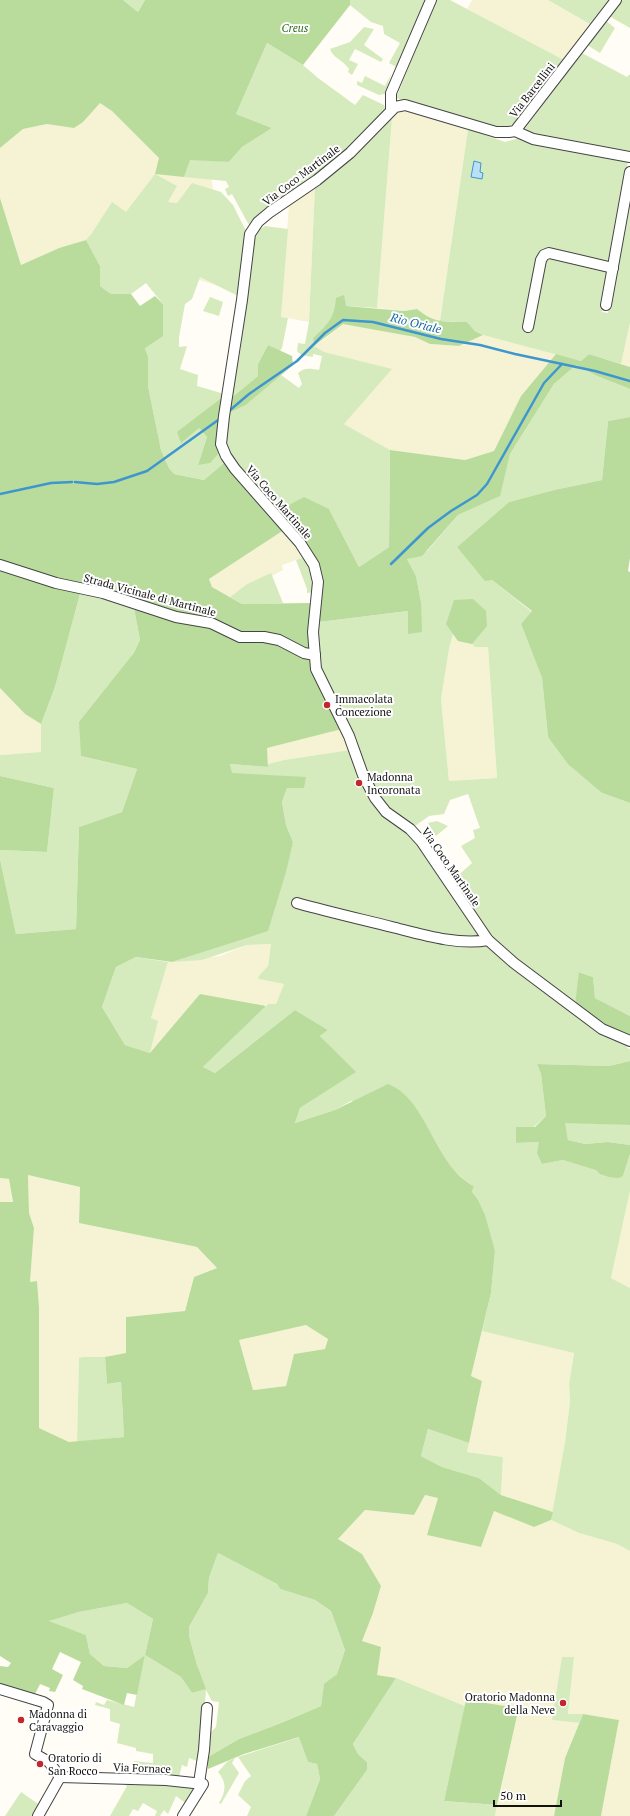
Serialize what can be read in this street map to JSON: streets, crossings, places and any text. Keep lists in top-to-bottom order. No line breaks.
{"streets":{"street":["Via Barcellini","Via Coco Martinale","Strada Vicinale di Martinale","Via Fornace"]},"crossings":[["Via Barcellini","Via Coco Martinale"],["Via Coco Martinale","Strada Vicinale di Martinale"]],"water":["Rio Oriale"],"parks":["Creus"],"places":["Immacolata Concezione","Madonna Incoronata","Oratorio Madonna della Neve","Madonna di Caravaggio","Oratorio di San Rocco"],"scale_bar":"50 m"}
